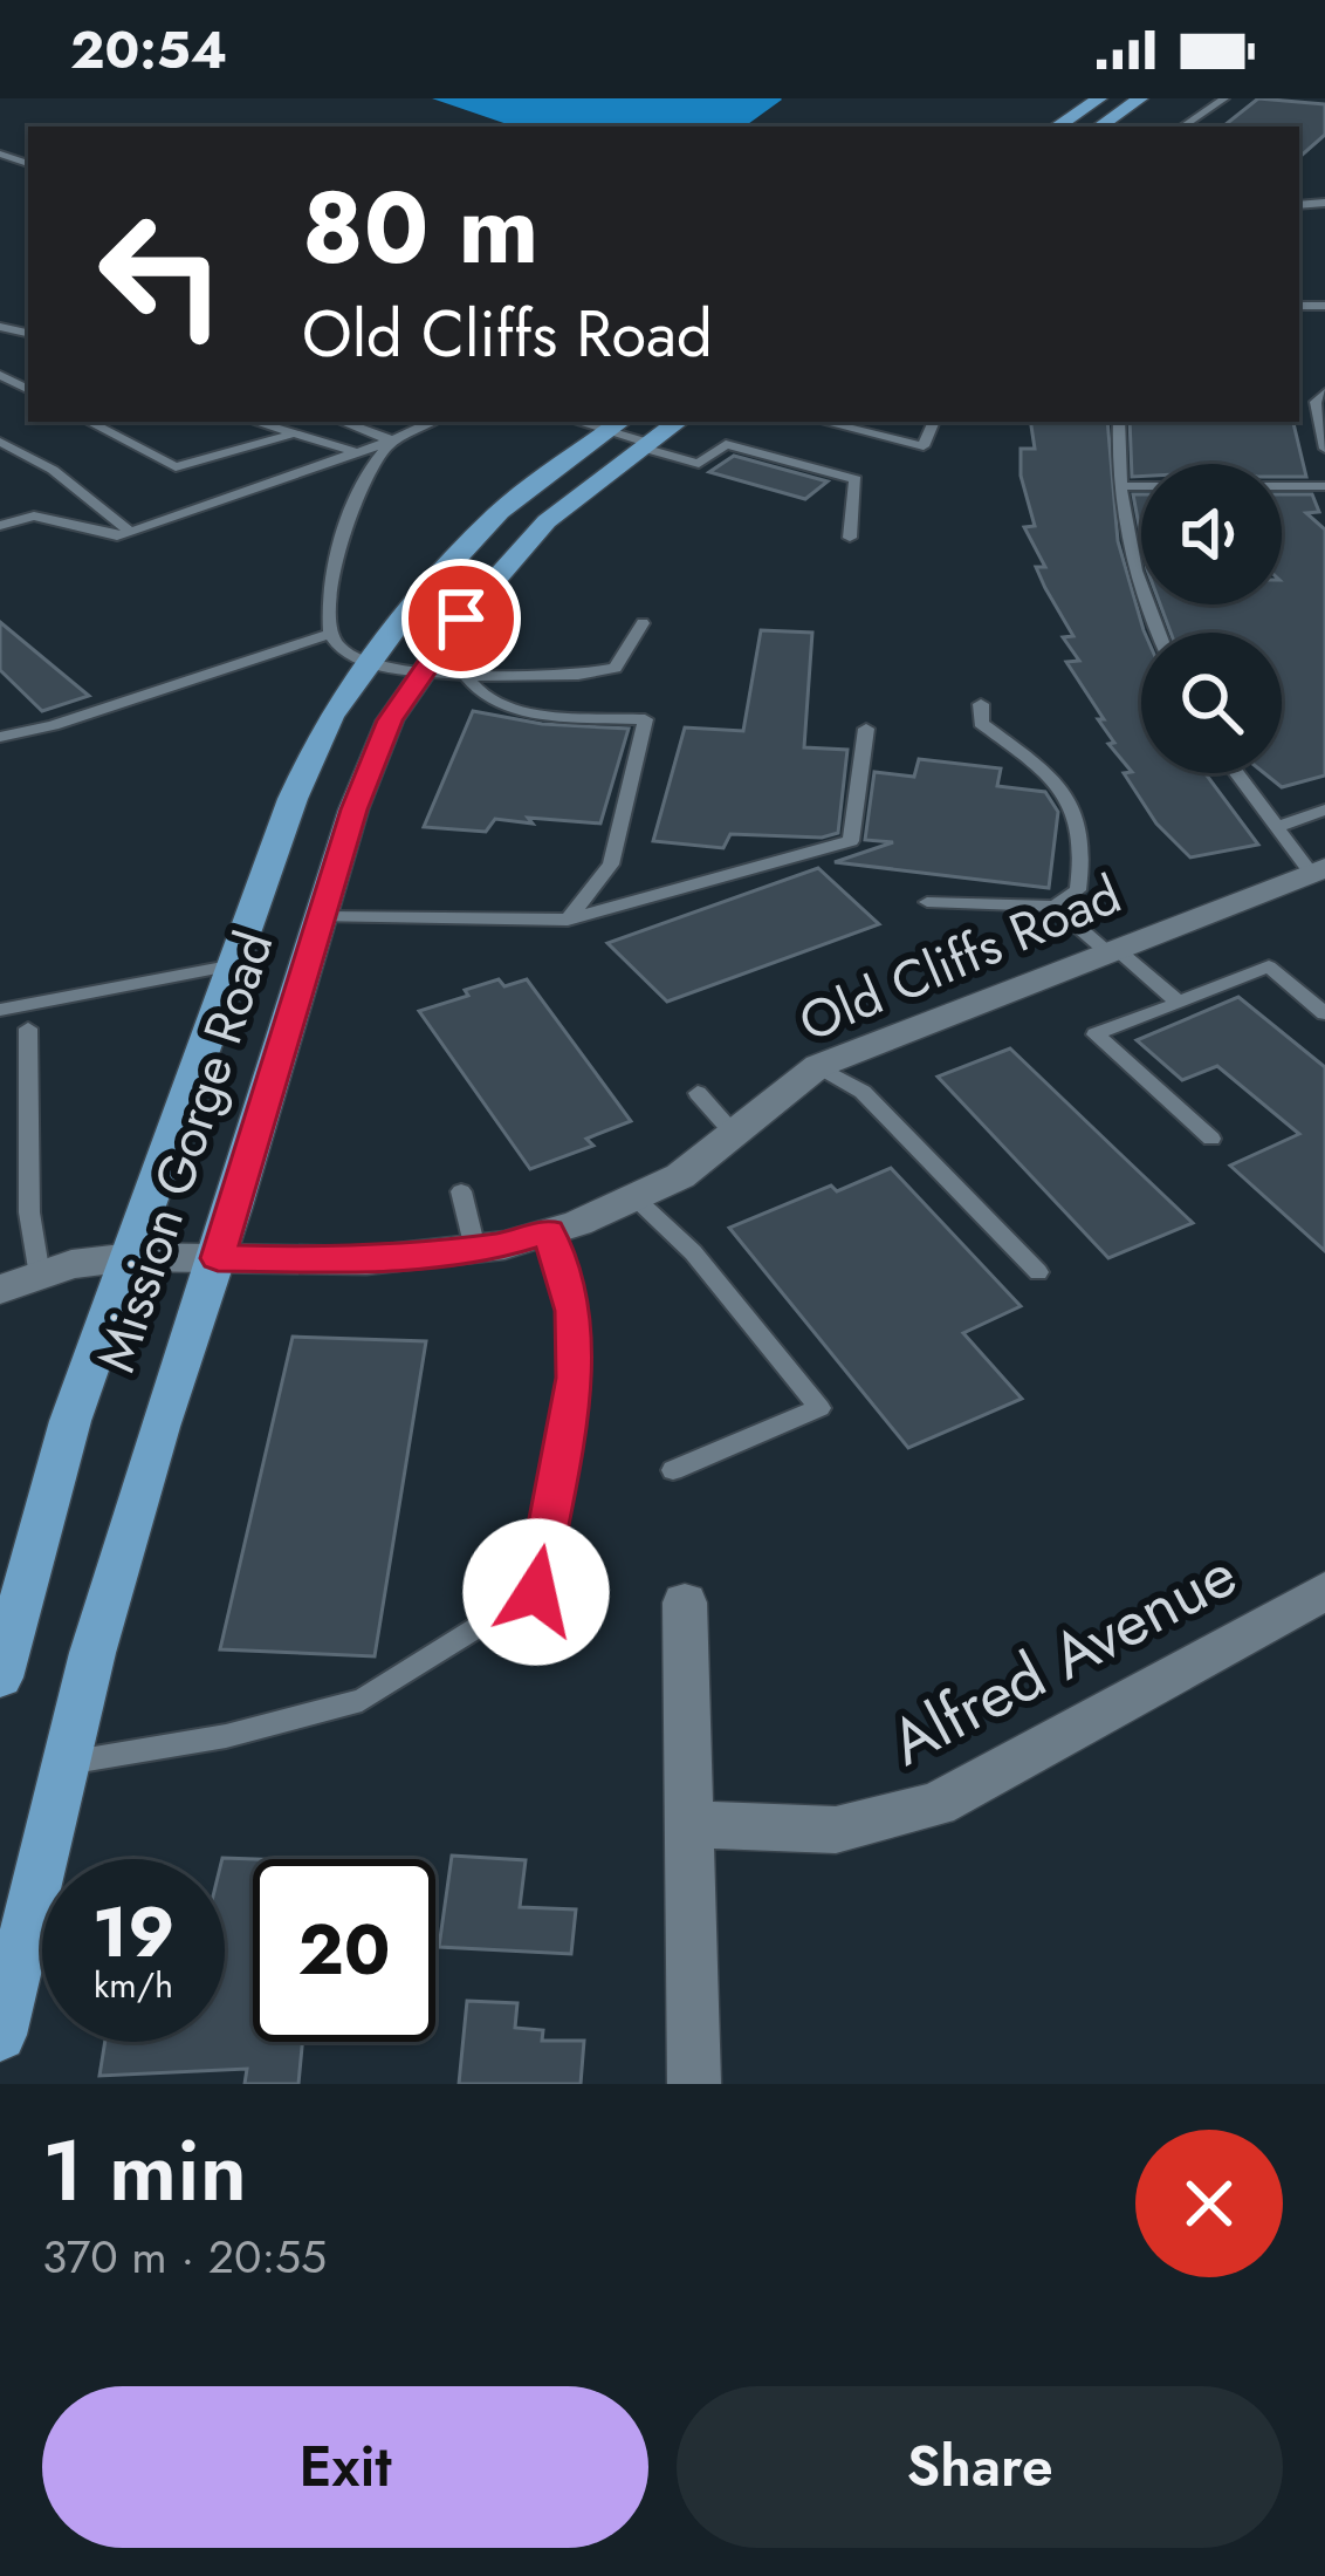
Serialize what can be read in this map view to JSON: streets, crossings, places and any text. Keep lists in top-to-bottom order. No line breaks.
{"streets":{"main road":["Mission Gorge Road"],"street":["Old Cliffs Road","Alfred Avenue"]},"crossings":[["Old Cliffs Road","Mission Gorge Road"]],"page":{"status":"20:54","turn":["80 m","Old Cliffs Road"],"speed":"19 km/h","limit":"20","heading":["1 min","370 m · 20:55"],"buttons":["Exit","Share"]}}
